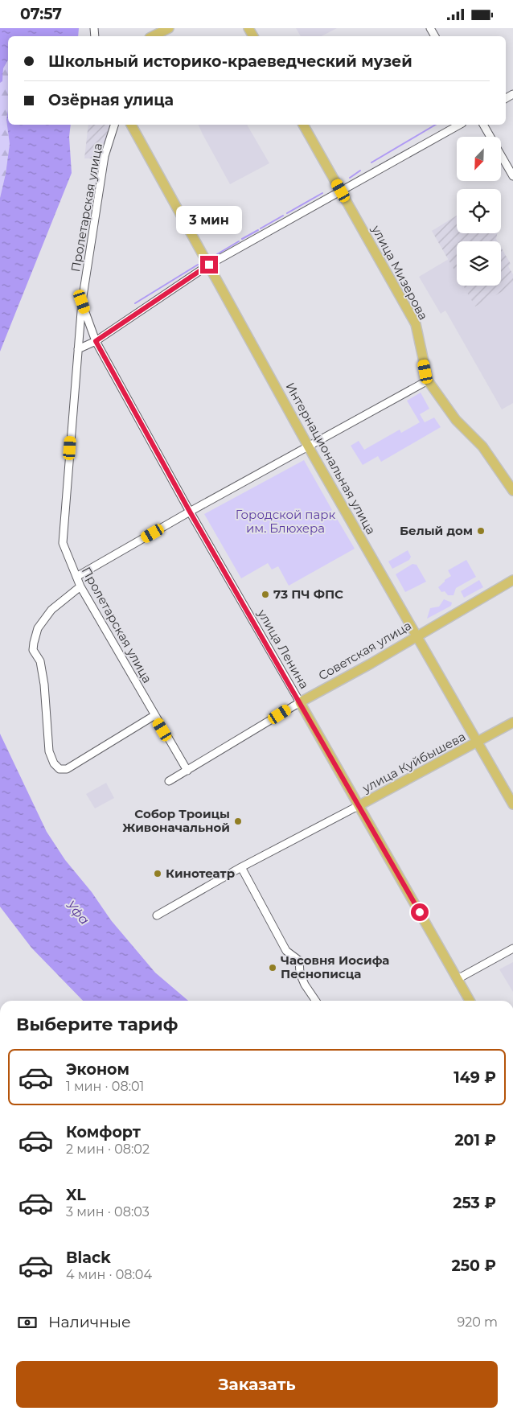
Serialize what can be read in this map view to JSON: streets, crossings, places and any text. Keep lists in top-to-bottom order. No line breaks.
{"streets":{"main road":["улица Мизерова","Интернациональная улица","улица Ленина","Советская улица","улица Куйбышева"],"street":["Пролетарская улица"]},"crossings":[["Пролетарская улица","улица Ленина"],["Пролетарская улица","Советская улица"],["Интернациональная улица","Советская улица"],["Интернациональная улица","улица Куйбышева"],["улица Ленина","Советская улица"],["улица Ленина","улица Куйбышева"]],"water":["Уфа"],"parks":["Городской парк им. Блюхера"],"places":["Белый дом","73 ПЧ ФПС","Собор Троицы Живоначальной","Кинотеатр","Часовня Иосифа Песнописца"],"north":"bottom left","page":{"status":"07:57","banner":["Школьный историко-краеведческий музей","Озёрная улица"],"bubble":"3 мин","heading":"Выберите тариф","list":[{"name":"Эконом","note":"1 мин · 08:01","value":"149 ₽"},{"name":"Комфорт","note":"2 мин · 08:02","value":"201 ₽"},{"name":"XL","note":"3 мин · 08:03","value":"253 ₽"},{"name":"Black","note":"4 мин · 08:04","value":"250 ₽"}],"pay":["Наличные","920 m"],"buttons":"Заказать"}}
